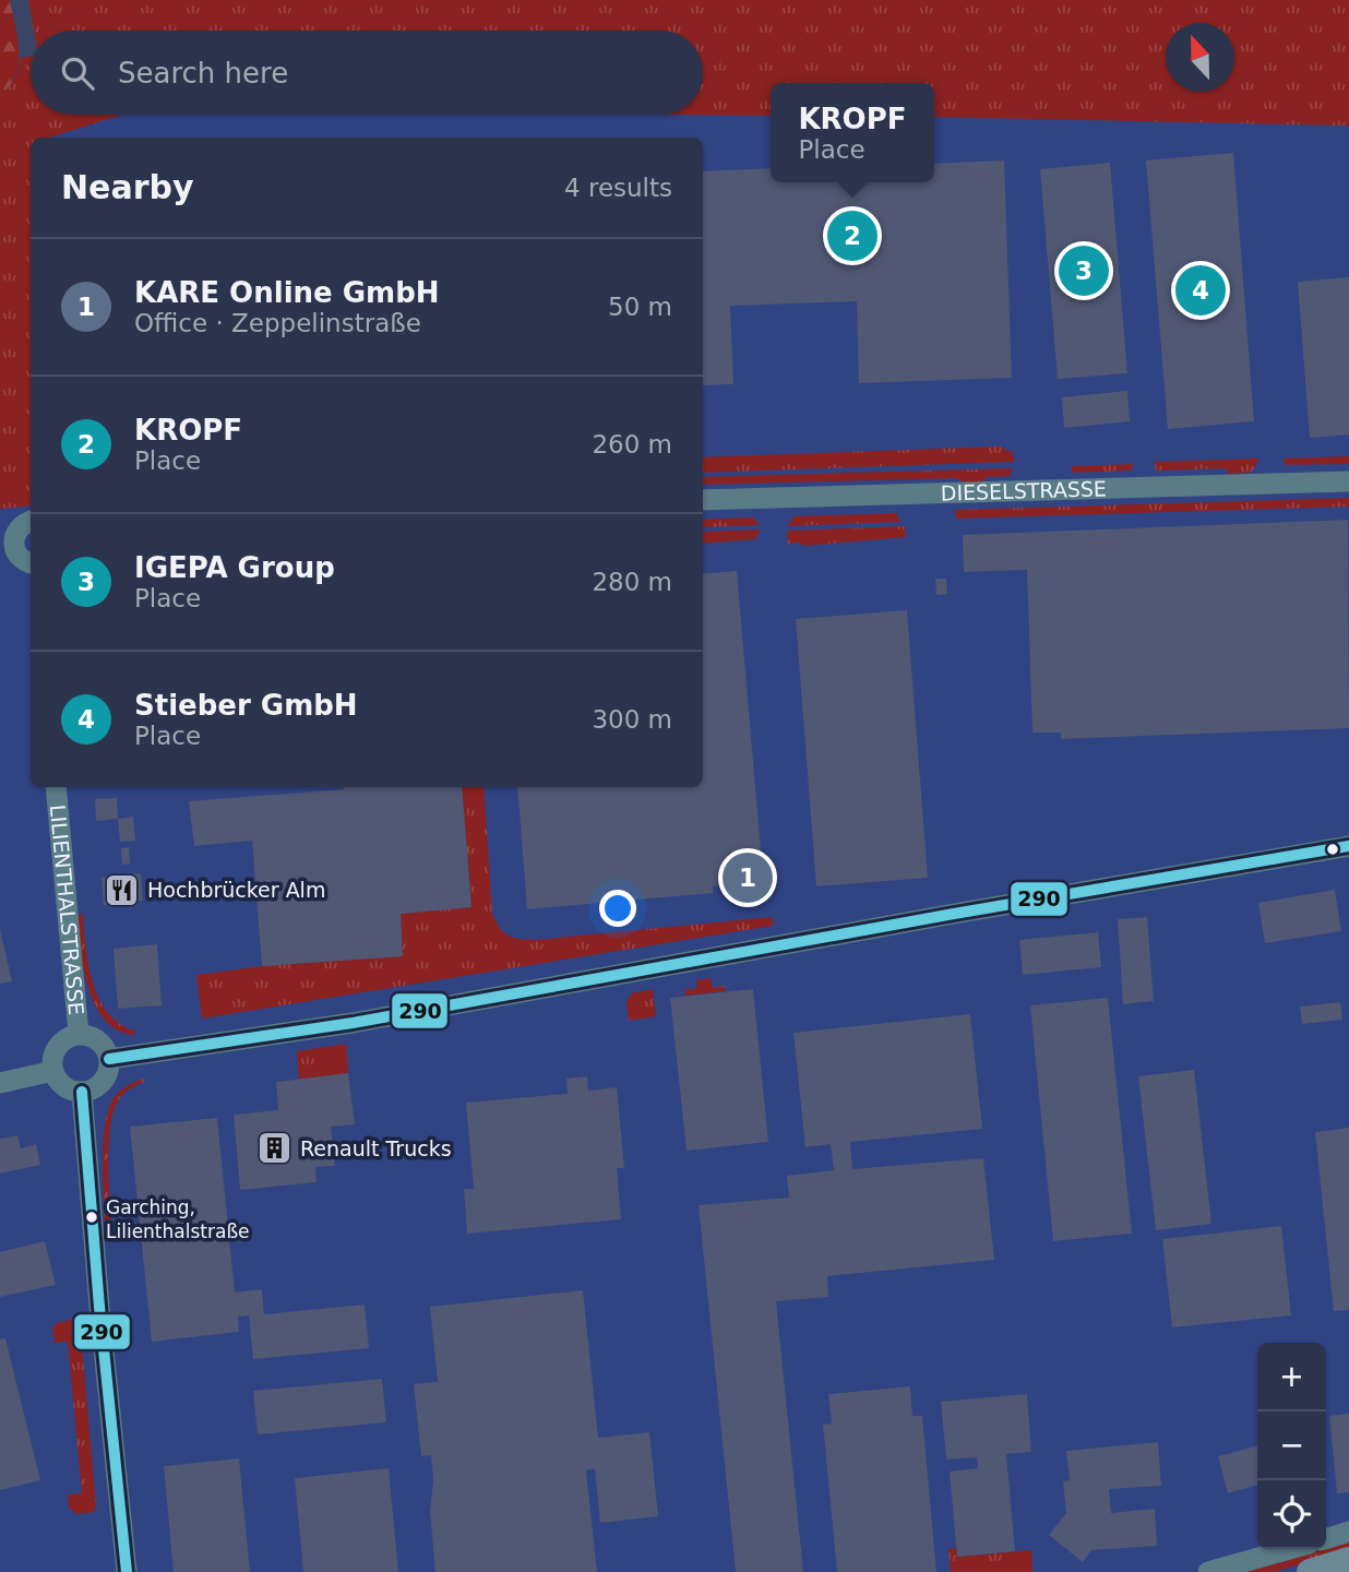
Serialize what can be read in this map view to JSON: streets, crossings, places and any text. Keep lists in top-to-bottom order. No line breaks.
{"streets":{"street":["DIESELSTRASSE","LILIENTHALSTRASSE"]},"places":{"restaurant":["Hochbrücker Alm"],"building":["Renault Trucks"],"other":["Garching, Lilienthalstraße"]},"lines":["transit line 290"],"north":"top","page":{"search":"Search here","popup":["KROPF","Place"],"heading":["Nearby","4 results"],"pins":["2","3","4","1"],"list":[{"mark":"1","name":"KARE Online GmbH","note":"Office · Zeppelinstraße","value":"50 m"},{"mark":"2","name":"KROPF","note":"Place","value":"260 m"},{"mark":"3","name":"IGEPA Group","note":"Place","value":"280 m"},{"mark":"4","name":"Stieber GmbH","note":"Place","value":"300 m"}],"map_buttons":["+","−"]}}
